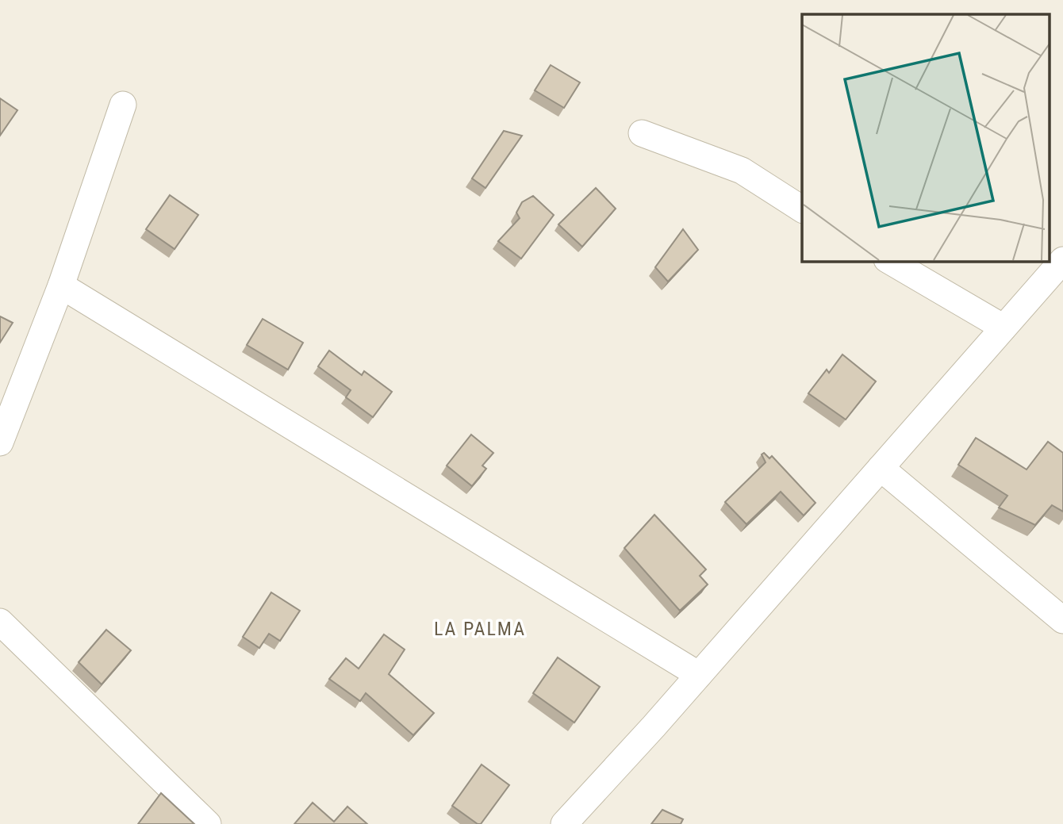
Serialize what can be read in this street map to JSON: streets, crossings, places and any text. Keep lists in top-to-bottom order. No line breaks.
{"districts":["LA PALMA"]}
